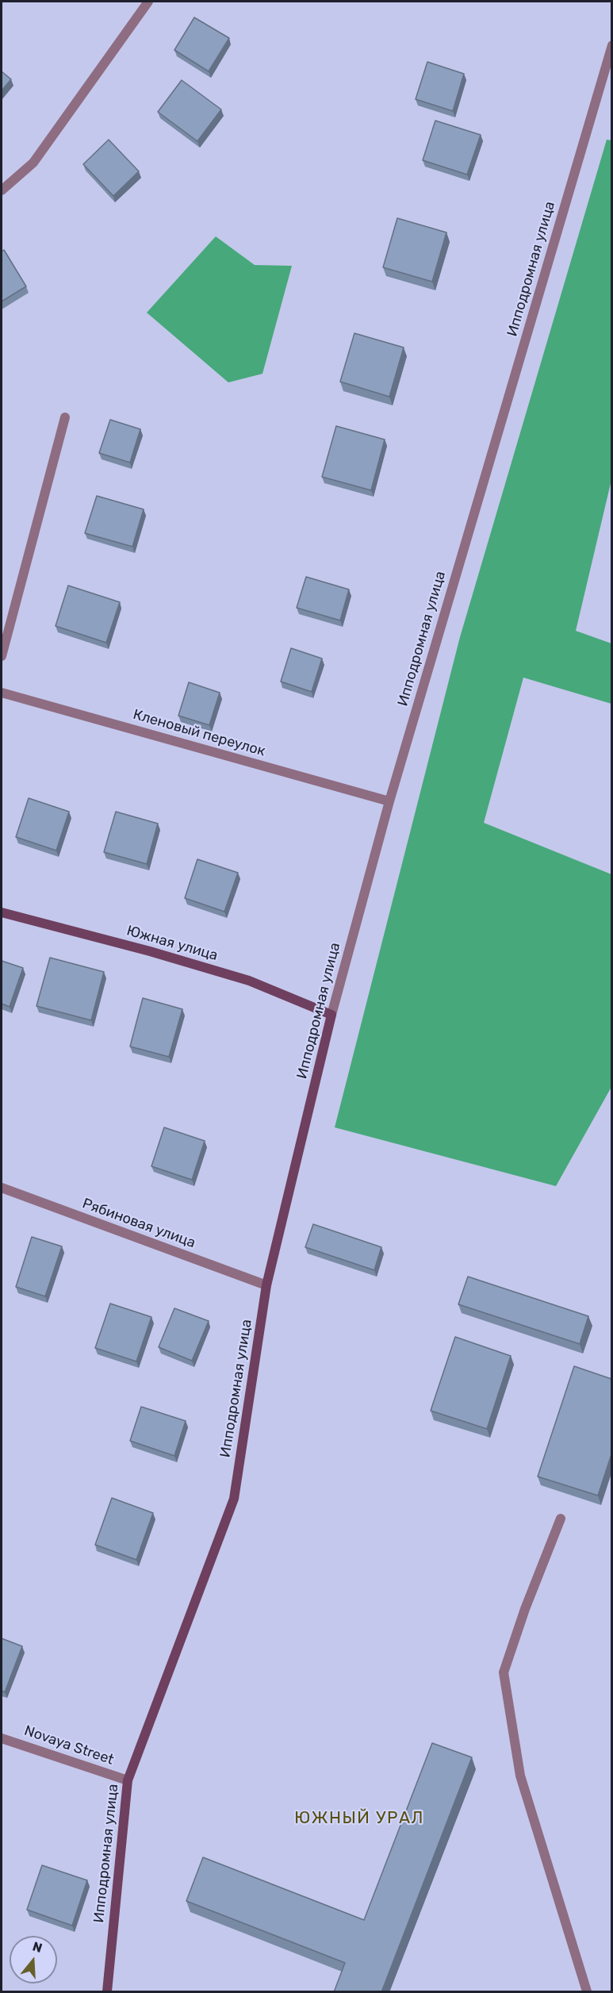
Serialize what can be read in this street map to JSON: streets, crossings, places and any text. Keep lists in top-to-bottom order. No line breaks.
{"streets":{"street":["Ипподромная улица","Кленовый переулок","Южная улица","Рябиновая улица","Novaya Street"]},"crossings":[["Ипподромная улица","Кленовый переулок"],["Ипподромная улица","Южная улица"],["Ипподромная улица","Рябиновая улица"],["Ипподромная улица","Novaya Street"]],"districts":["ЮЖНЫЙ УРАЛ"],"north":"top"}
